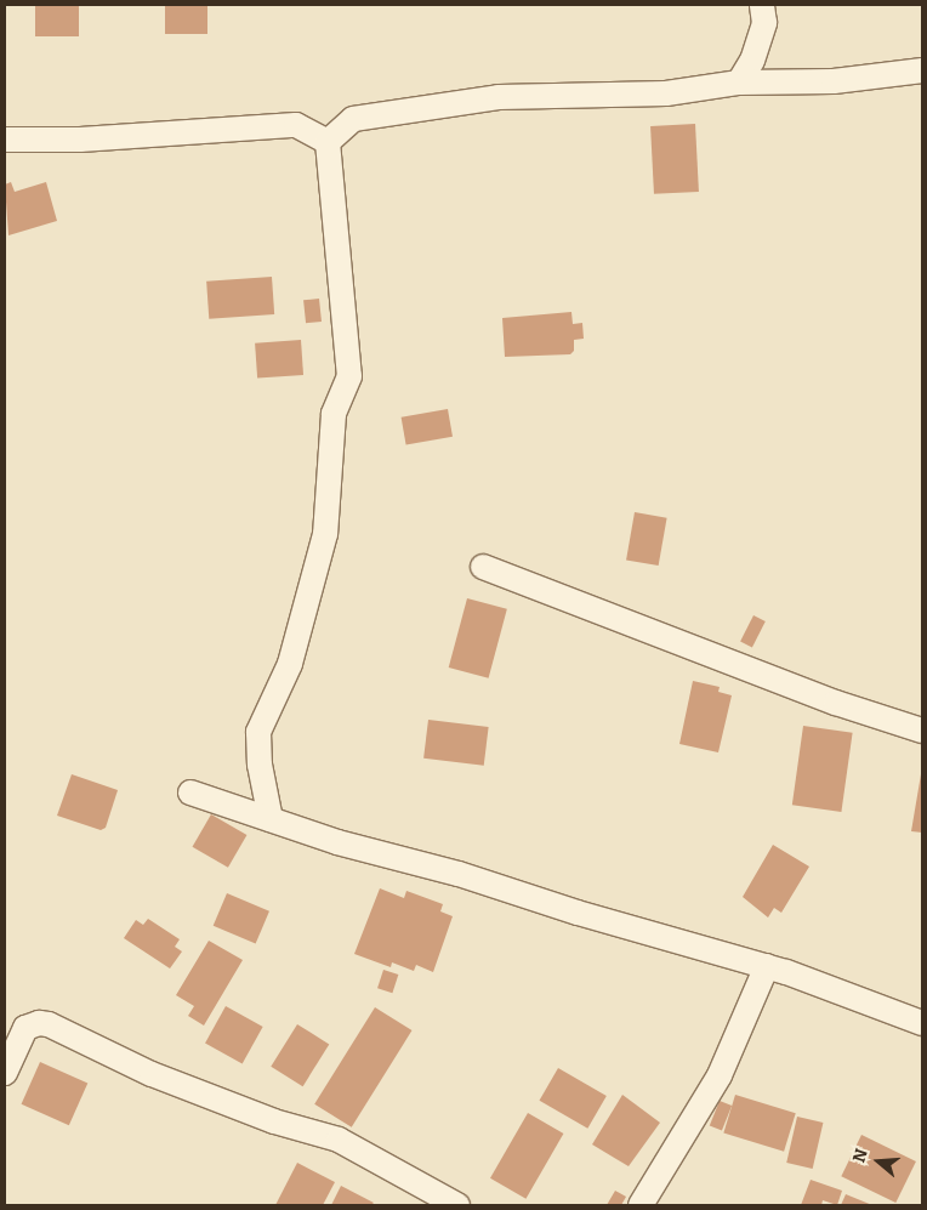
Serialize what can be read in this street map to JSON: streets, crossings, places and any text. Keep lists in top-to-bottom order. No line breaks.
{"north":"left"}
